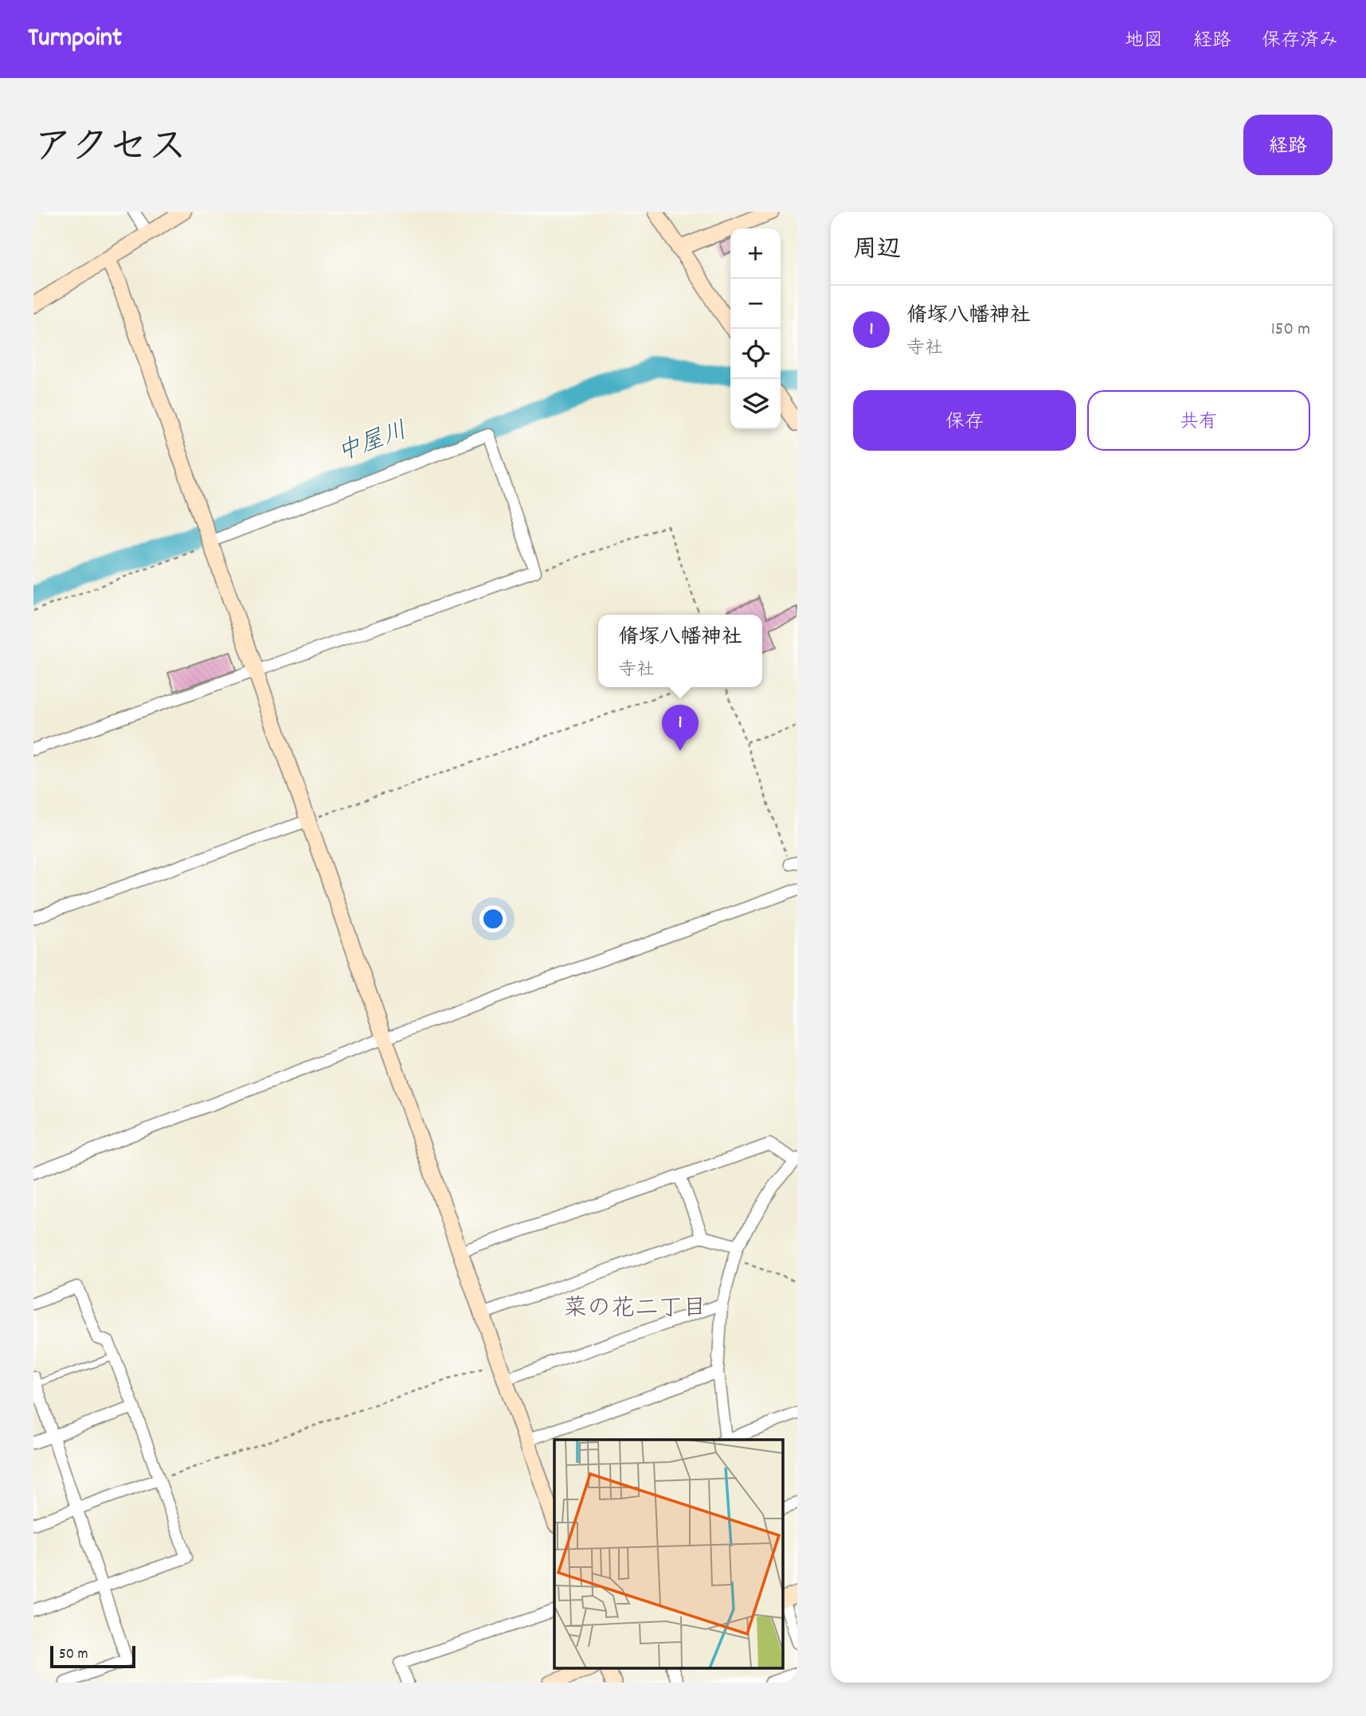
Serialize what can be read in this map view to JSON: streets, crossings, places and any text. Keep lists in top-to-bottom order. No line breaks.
{"districts":["菜の花二丁目"],"water":["中屋川"],"scale_bar":"50 m","page":{"header":"Turnpoint","nav":["地図","経路","保存済み"],"title":"アクセス","buttons":["経路",["保存","共有"]],"heading":"周辺","map_buttons":["+","−"],"list":[{"mark":"1","name":"脩塚八幡神社","note":"寺社","value":"150 m"}],"popup":["脩塚八幡神社","寺社"],"pins":"1","scale":"50 m"}}
